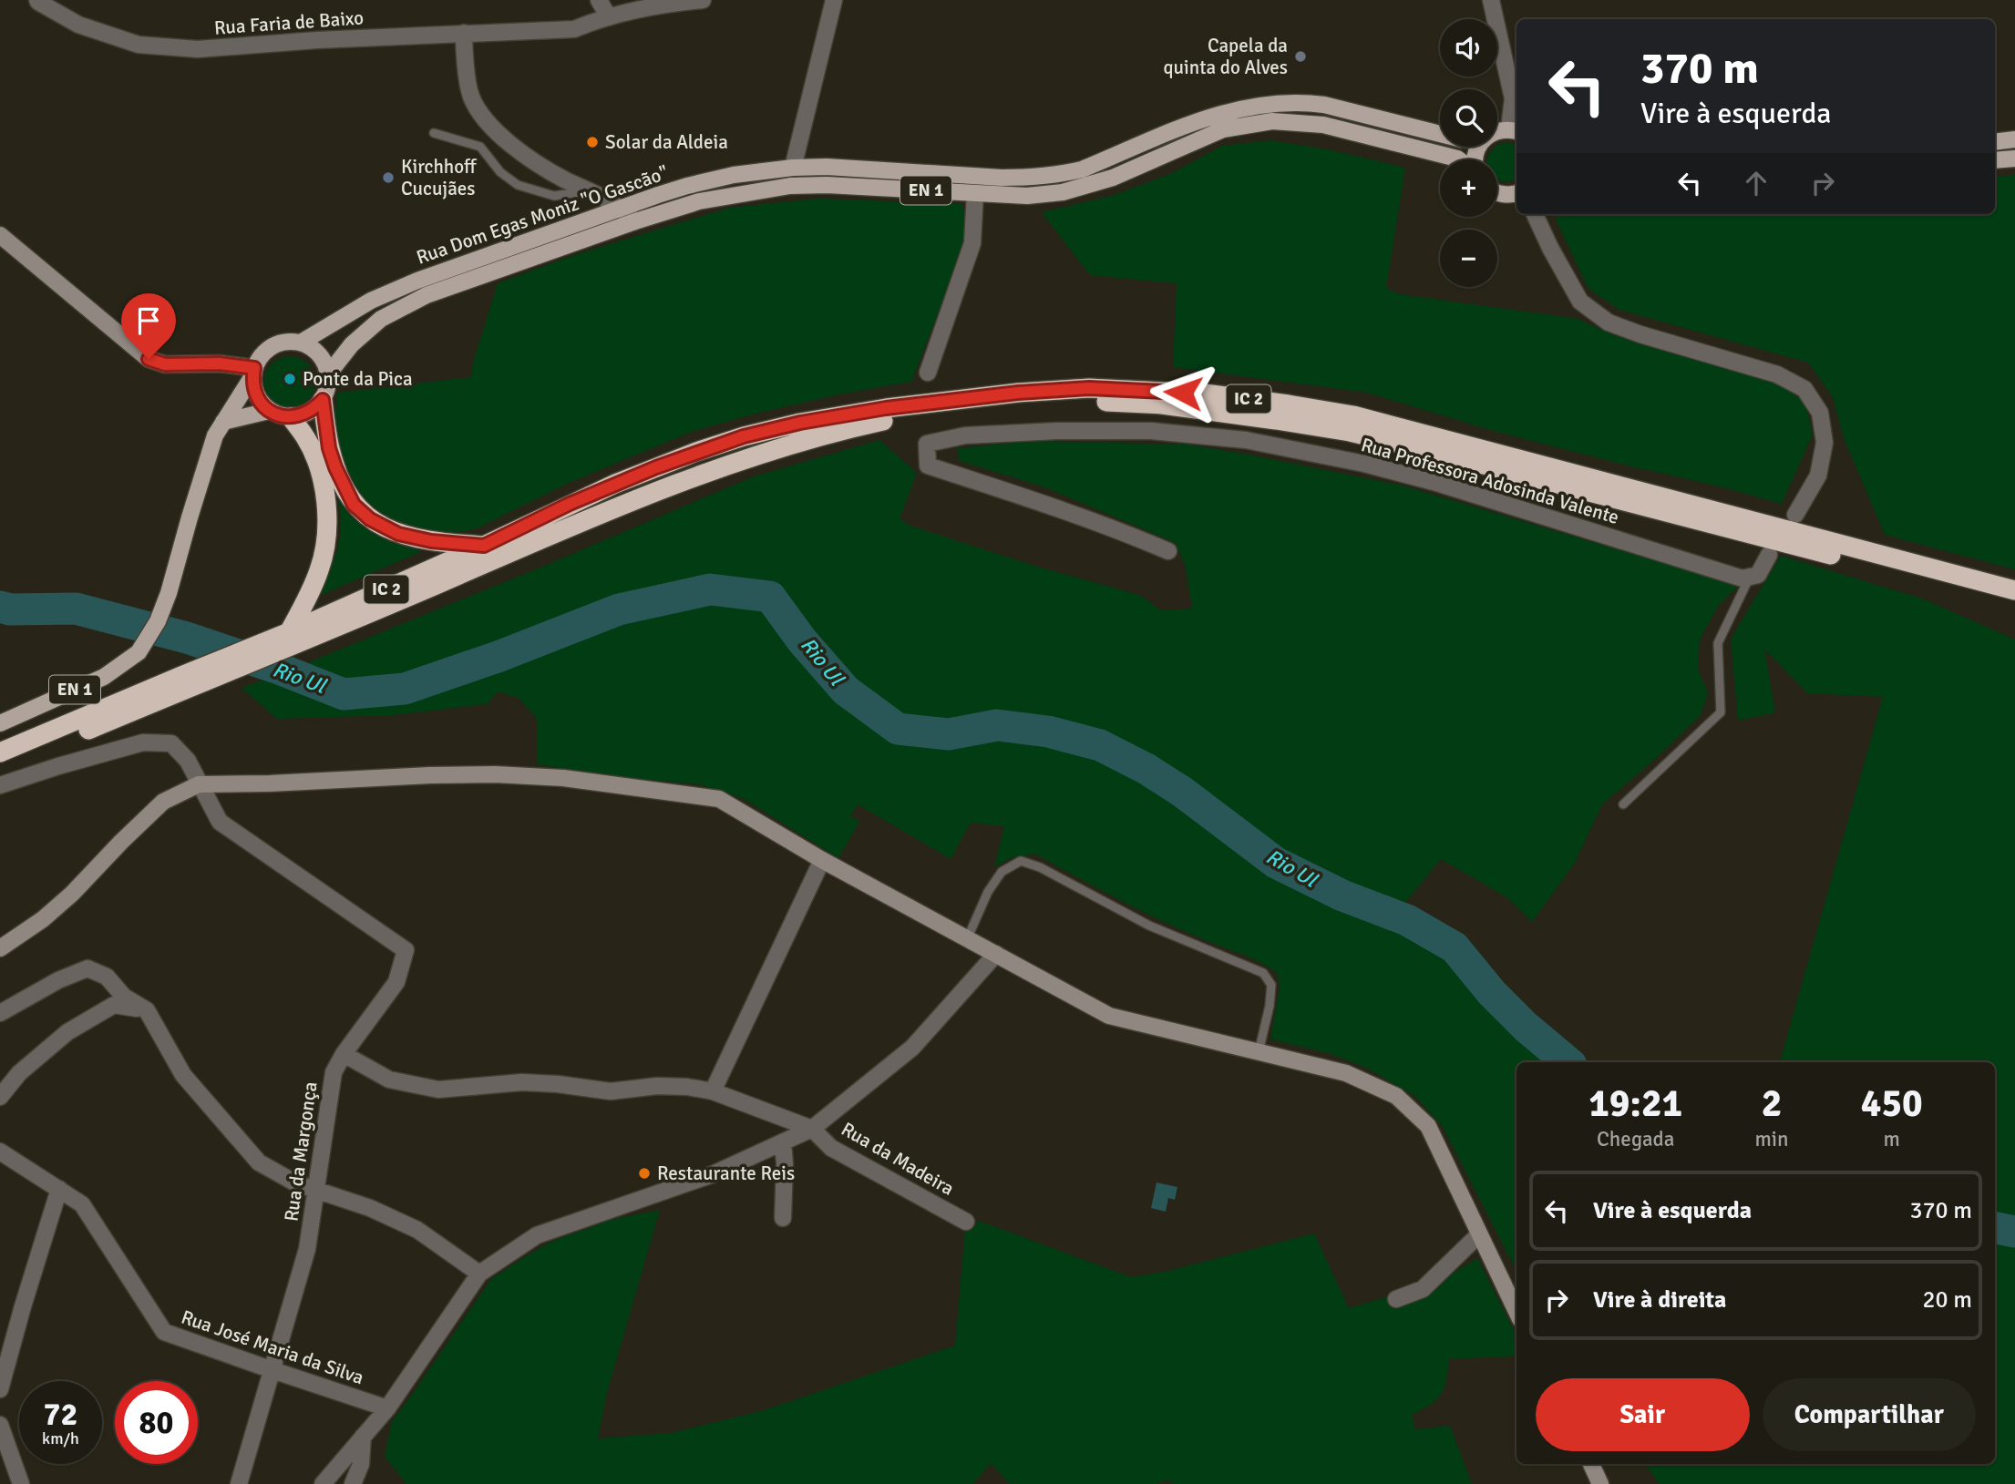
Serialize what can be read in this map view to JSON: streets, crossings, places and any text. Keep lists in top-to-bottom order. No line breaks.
{"streets":{"highway":["IC 2"],"main road":["EN 1","Rua Dom Egas Moniz \"O Gascão\""],"street":["Rua Faria de Baixo","Rua Professora Adosinda Valente","Rua da Margonça","Rua da Madeira","Rua José Maria da Silva"]},"crossings":[["EN 1","Rua Dom Egas Moniz \"O Gascão\""],["Rua da Margonça","Rua José Maria da Silva"]],"water":["Rio Ul"],"places":["Capela da quinta do Alves","Solar da Aldeia","Kirchhoff Cucujães","Ponte da Pica","Restaurante Reis"],"page":{"map_buttons":["+","−"],"turn":["370 m","Vire à esquerda"],"eta":["19:21","Chegada","2","min","450","m"],"list":[{"name":"Vire à esquerda","value":"370 m"},{"name":"Vire à direita","value":"20 m"}],"buttons":["Sair","Compartilhar"],"speed":"72 km/h","limit":"80"}}
